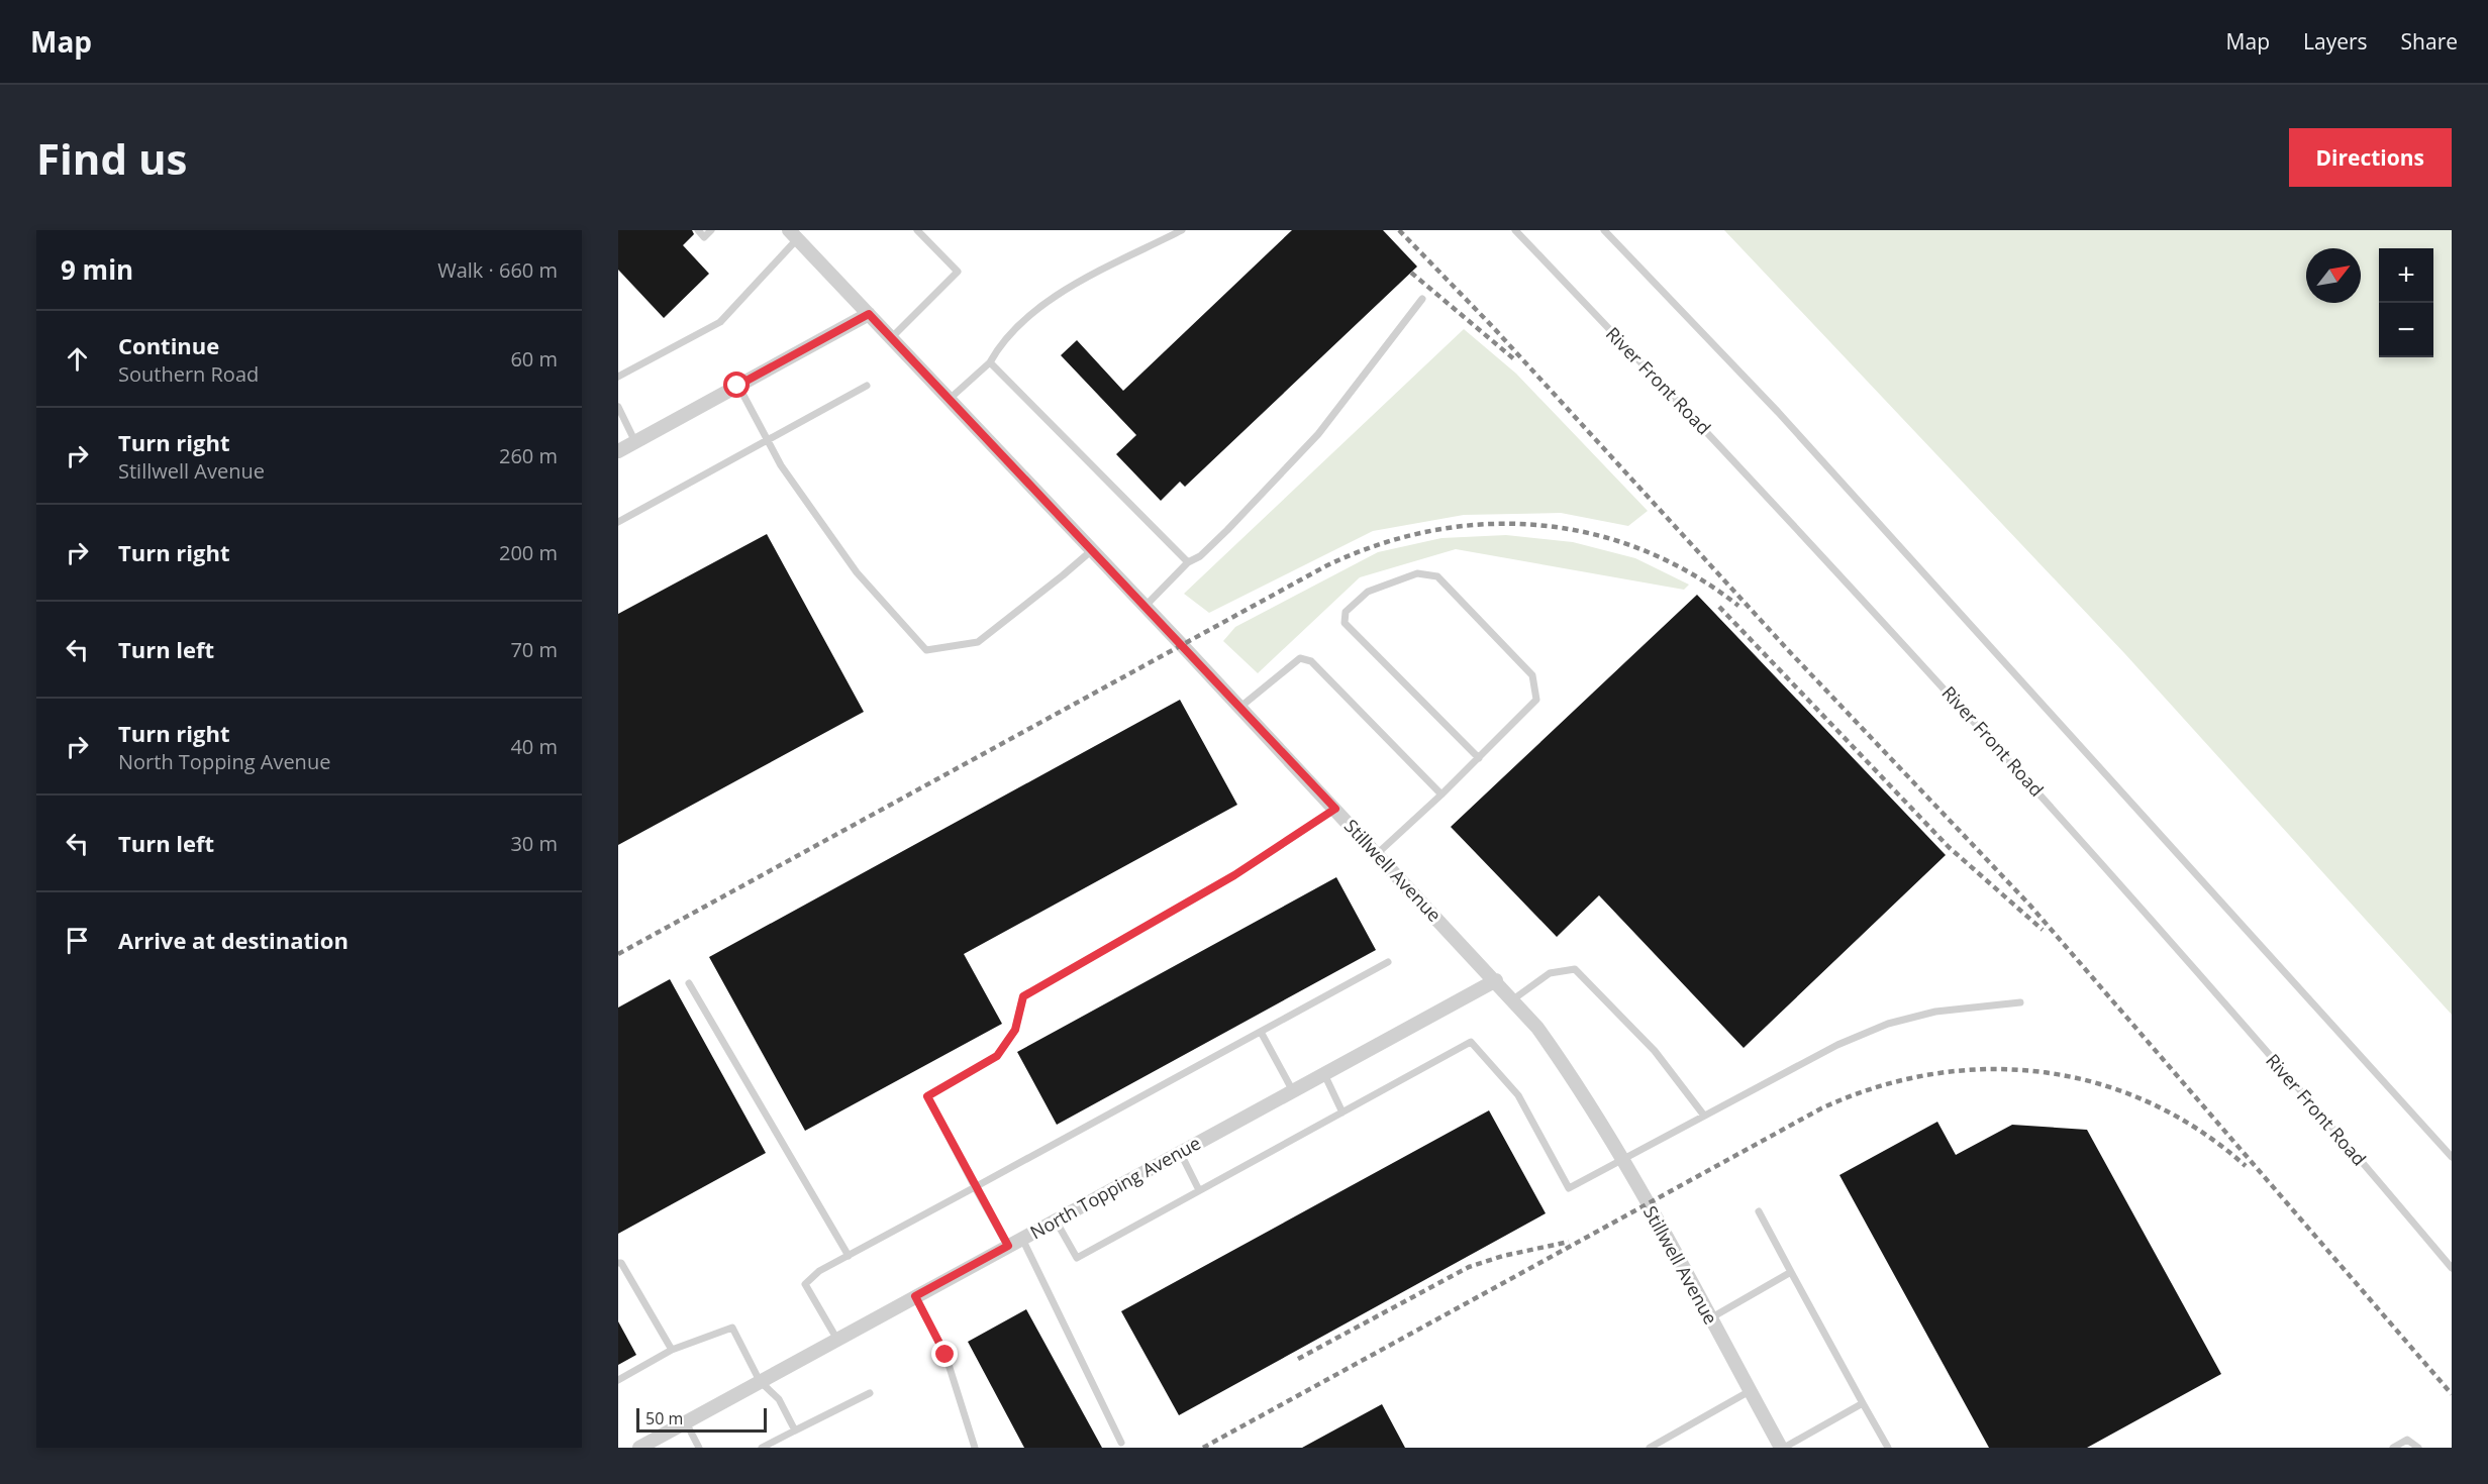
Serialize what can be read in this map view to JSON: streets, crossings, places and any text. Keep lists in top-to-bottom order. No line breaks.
{"streets":{"street":["Stillwell Avenue","North Topping Avenue"],"lane":["River Front Road"]},"crossings":[["Stillwell Avenue","North Topping Avenue"]],"scale_bar":"50 m","north":"top right","page":{"header":"Map","nav":["Map","Layers","Share"],"buttons":"Directions","title":"Find us","heading":["9 min","Walk · 660 m"],"map_buttons":["+","−"],"list":[["Continue","Southern Road","60 m"],["Turn right","Stillwell Avenue","260 m"],["Turn right","200 m"],["Turn left","70 m"],["Turn right","North Topping Avenue","40 m"],["Turn left","30 m"],"Arrive at destination"],"scale":"50 m"}}
